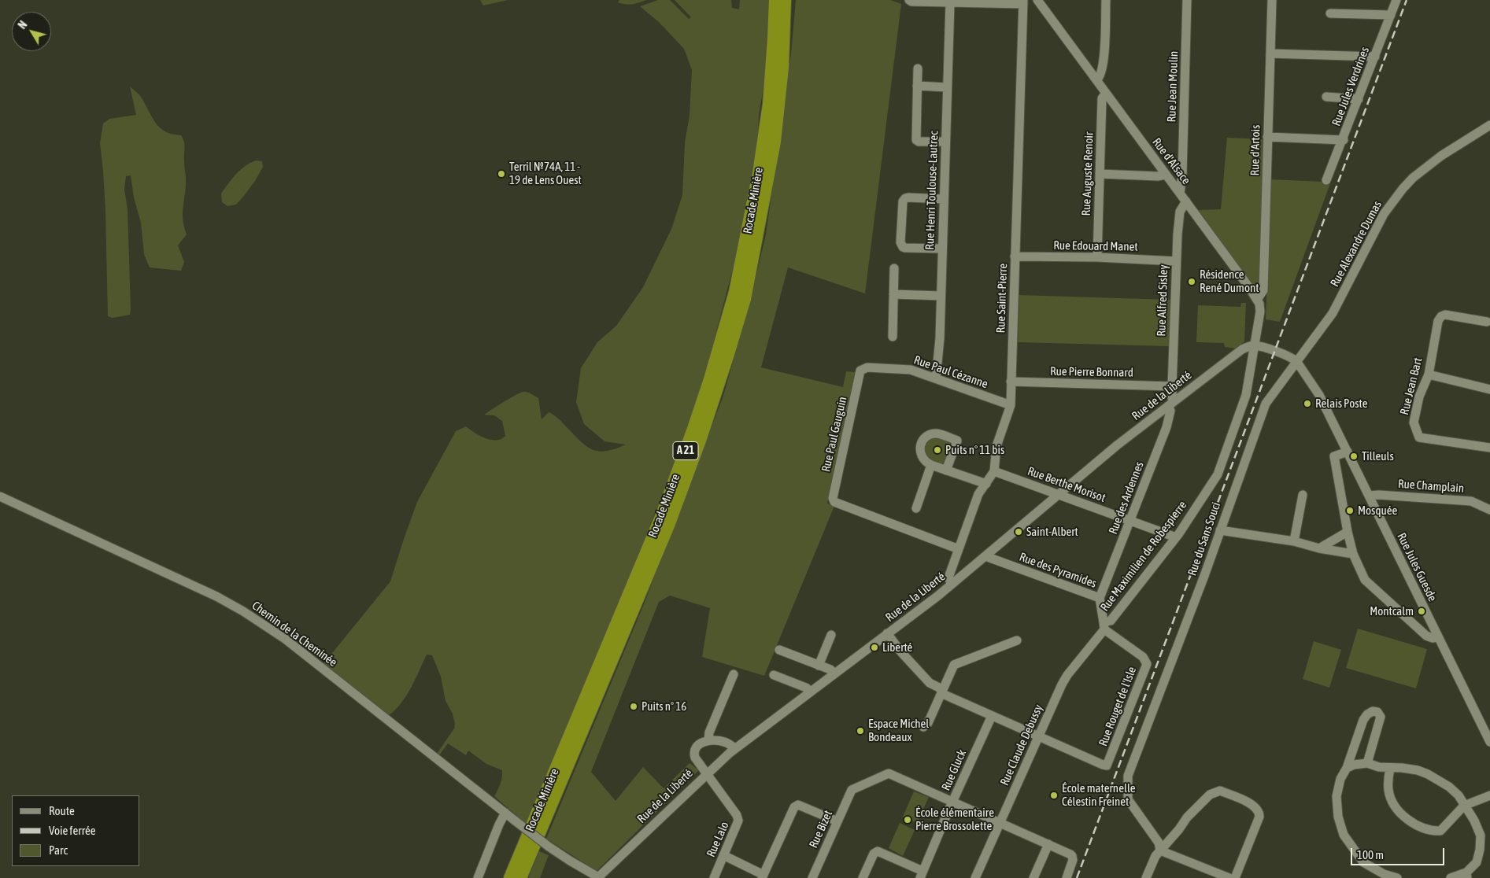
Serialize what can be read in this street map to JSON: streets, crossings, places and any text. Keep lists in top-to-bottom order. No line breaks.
{"streets":{"highway":["Rocade Minière","A 21"],"street":["Rue Jean Moulin","Rue Jules Verdrines","Rue d'Artois","Rue d'Alsace","Rue Auguste Renoir","Rue Henri Toulouse-Lautrec","Rue Alexandre Dumas","Rue Edouard Manet","Rue Saint-Pierre","Rue Alfred Sisley","Rue Paul Cézanne","Rue Pierre Bonnard","Rue Jean Bart","Rue de la Liberté","Rue Paul Gauguin","Rue Berthe Morisot","Rue Champlain","Rue des Ardennes","Rue du Sans Souci","Rue Maximilien de Robespierre","Rue Jules Guesde","Rue des Pyramides","Chemin de la Cheminée","Rue Rouget de l'Isle","Rue Claude Debussy","Rue Gluck","Rue Bizet","Rue Lalo"]},"crossings":[["Rue Jean Moulin","Rue d'Alsace"],["Rue d'Artois","Rue d'Alsace"],["Rue d'Alsace","Rue Auguste Renoir"],["Rue d'Alsace","Rue Alfred Sisley"],["Rue d'Alsace","Rue de la Liberté"],["Rue d'Alsace","Rue Maximilien de Robespierre"],["Rue d'Alsace","Rue Jules Guesde"],["Rue Auguste Renoir","Rue Edouard Manet"],["Rue Henri Toulouse-Lautrec","Rue Paul Cézanne"],["Rue Alexandre Dumas","Rue du Sans Souci"],["Rue Alexandre Dumas","Rue Jules Guesde"],["Rue Edouard Manet","Rue Saint-Pierre"],["Rue Edouard Manet","Rue Alfred Sisley"],["Rue Saint-Pierre","Rue Paul Cézanne"],["Rue Saint-Pierre","Rue Pierre Bonnard"],["Rue Saint-Pierre","Rue de la Liberté"],["Rue Saint-Pierre","Rue Paul Gauguin"],["Rue Saint-Pierre","Rue Berthe Morisot"],["Rue Alfred Sisley","Rue Pierre Bonnard"],["Rue Alfred Sisley","Rue de la Liberté"],["Rue Alfred Sisley","Rue des Ardennes"],["Rue Paul Cézanne","Rue Paul Gauguin"],["Rue de la Liberté","Rue Berthe Morisot"],["Rue de la Liberté","Rue des Ardennes"],["Rue de la Liberté","Rue Maximilien de Robespierre"],["Rue de la Liberté","Rue Jules Guesde"],["Rue de la Liberté","Rue des Pyramides"],["Rue de la Liberté","Chemin de la Cheminée"],["Rue de la Liberté","Rue Lalo"],["Rue Berthe Morisot","Rue des Ardennes"],["Rue Berthe Morisot","Rue Maximilien de Robespierre"],["Rue Champlain","Rue Jules Guesde"],["Rue des Ardennes","Rue des Pyramides"],["Rue du Sans Souci","Rue Jules Guesde"],["Rue Maximilien de Robespierre","Rue Jules Guesde"],["Rue Maximilien de Robespierre","Rue des Pyramides"],["Rue Maximilien de Robespierre","Rue Rouget de l'Isle"],["Rue Maximilien de Robespierre","Rue Claude Debussy"],["Rue des Pyramides","Rue Rouget de l'Isle"],["Rue des Pyramides","Rue Claude Debussy"],["Rue Rouget de l'Isle","Rue Claude Debussy"],["Rue Gluck","Rue Bizet"]],"places":["Terril №74A, 11 - 19 de Lens Ouest","Résidence René Dumont","Relais Poste","Puits n° 11 bis","Tilleuls","Mosquée","Saint-Albert","Montcalm","Liberté","Puits n° 16","Espace Michel Bondeaux","École maternelle Célestin Freinet","École élémentaire Pierre Brossolette"],"legend":["Route","Voie ferrée","Parc"],"scale_bar":"100 m","north":"top left"}
